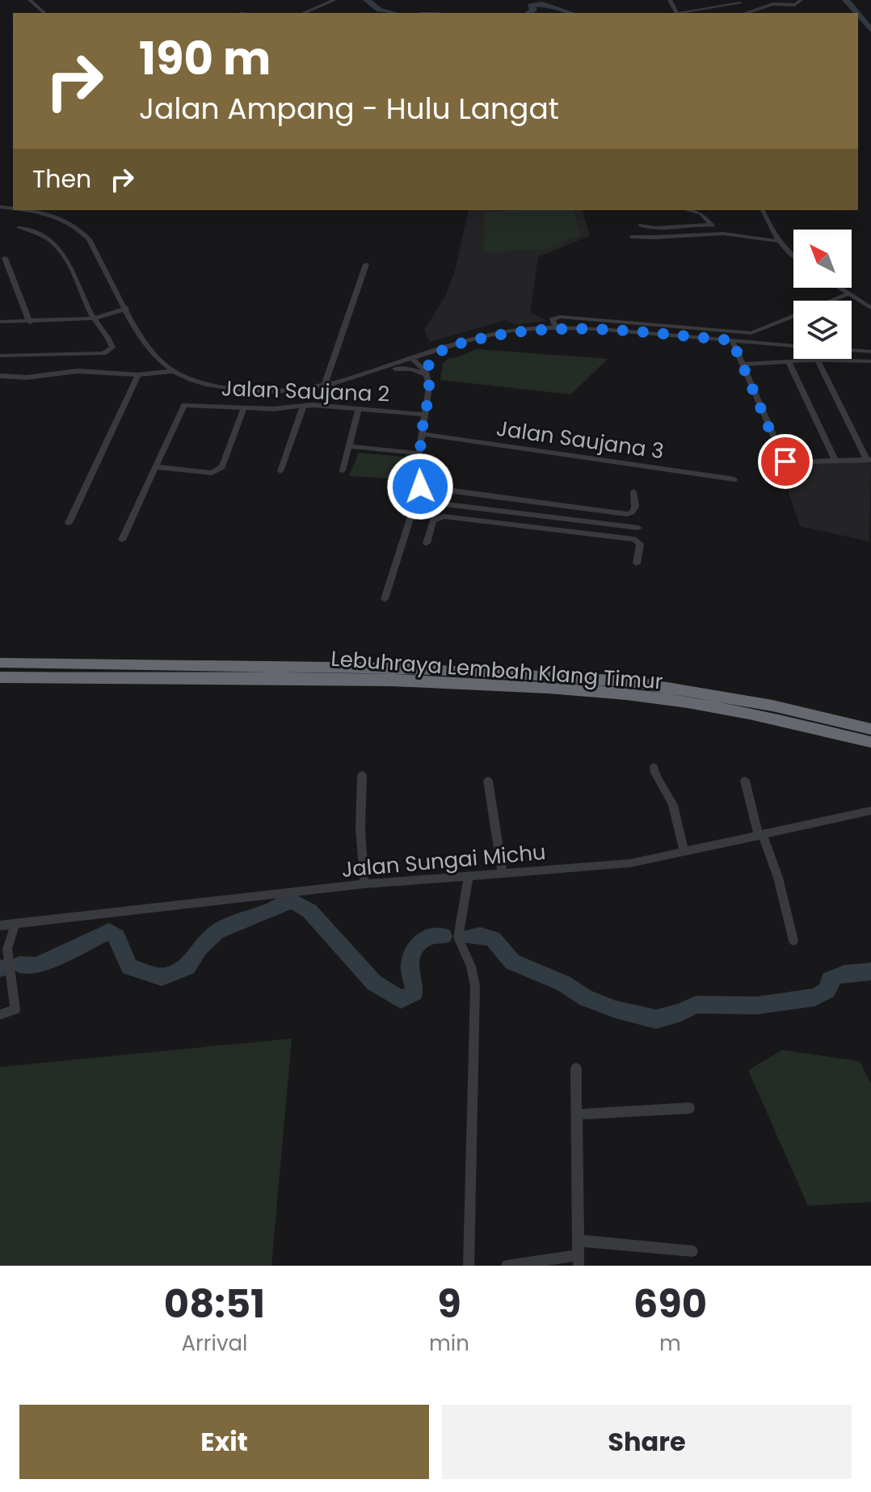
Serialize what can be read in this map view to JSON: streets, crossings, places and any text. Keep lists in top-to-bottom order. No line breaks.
{"streets":{"highway":["Lebuhraya Lembah Klang Timur"],"street":["Jalan Saujana 2","Jalan Saujana 3","Jalan Sungai Michu"]},"north":"top left","page":{"turn":["190 m","Jalan Ampang - Hulu Langat"],"then":"Then","eta":["08:51","Arrival","9","min","690","m"],"buttons":["Exit","Share"]}}
